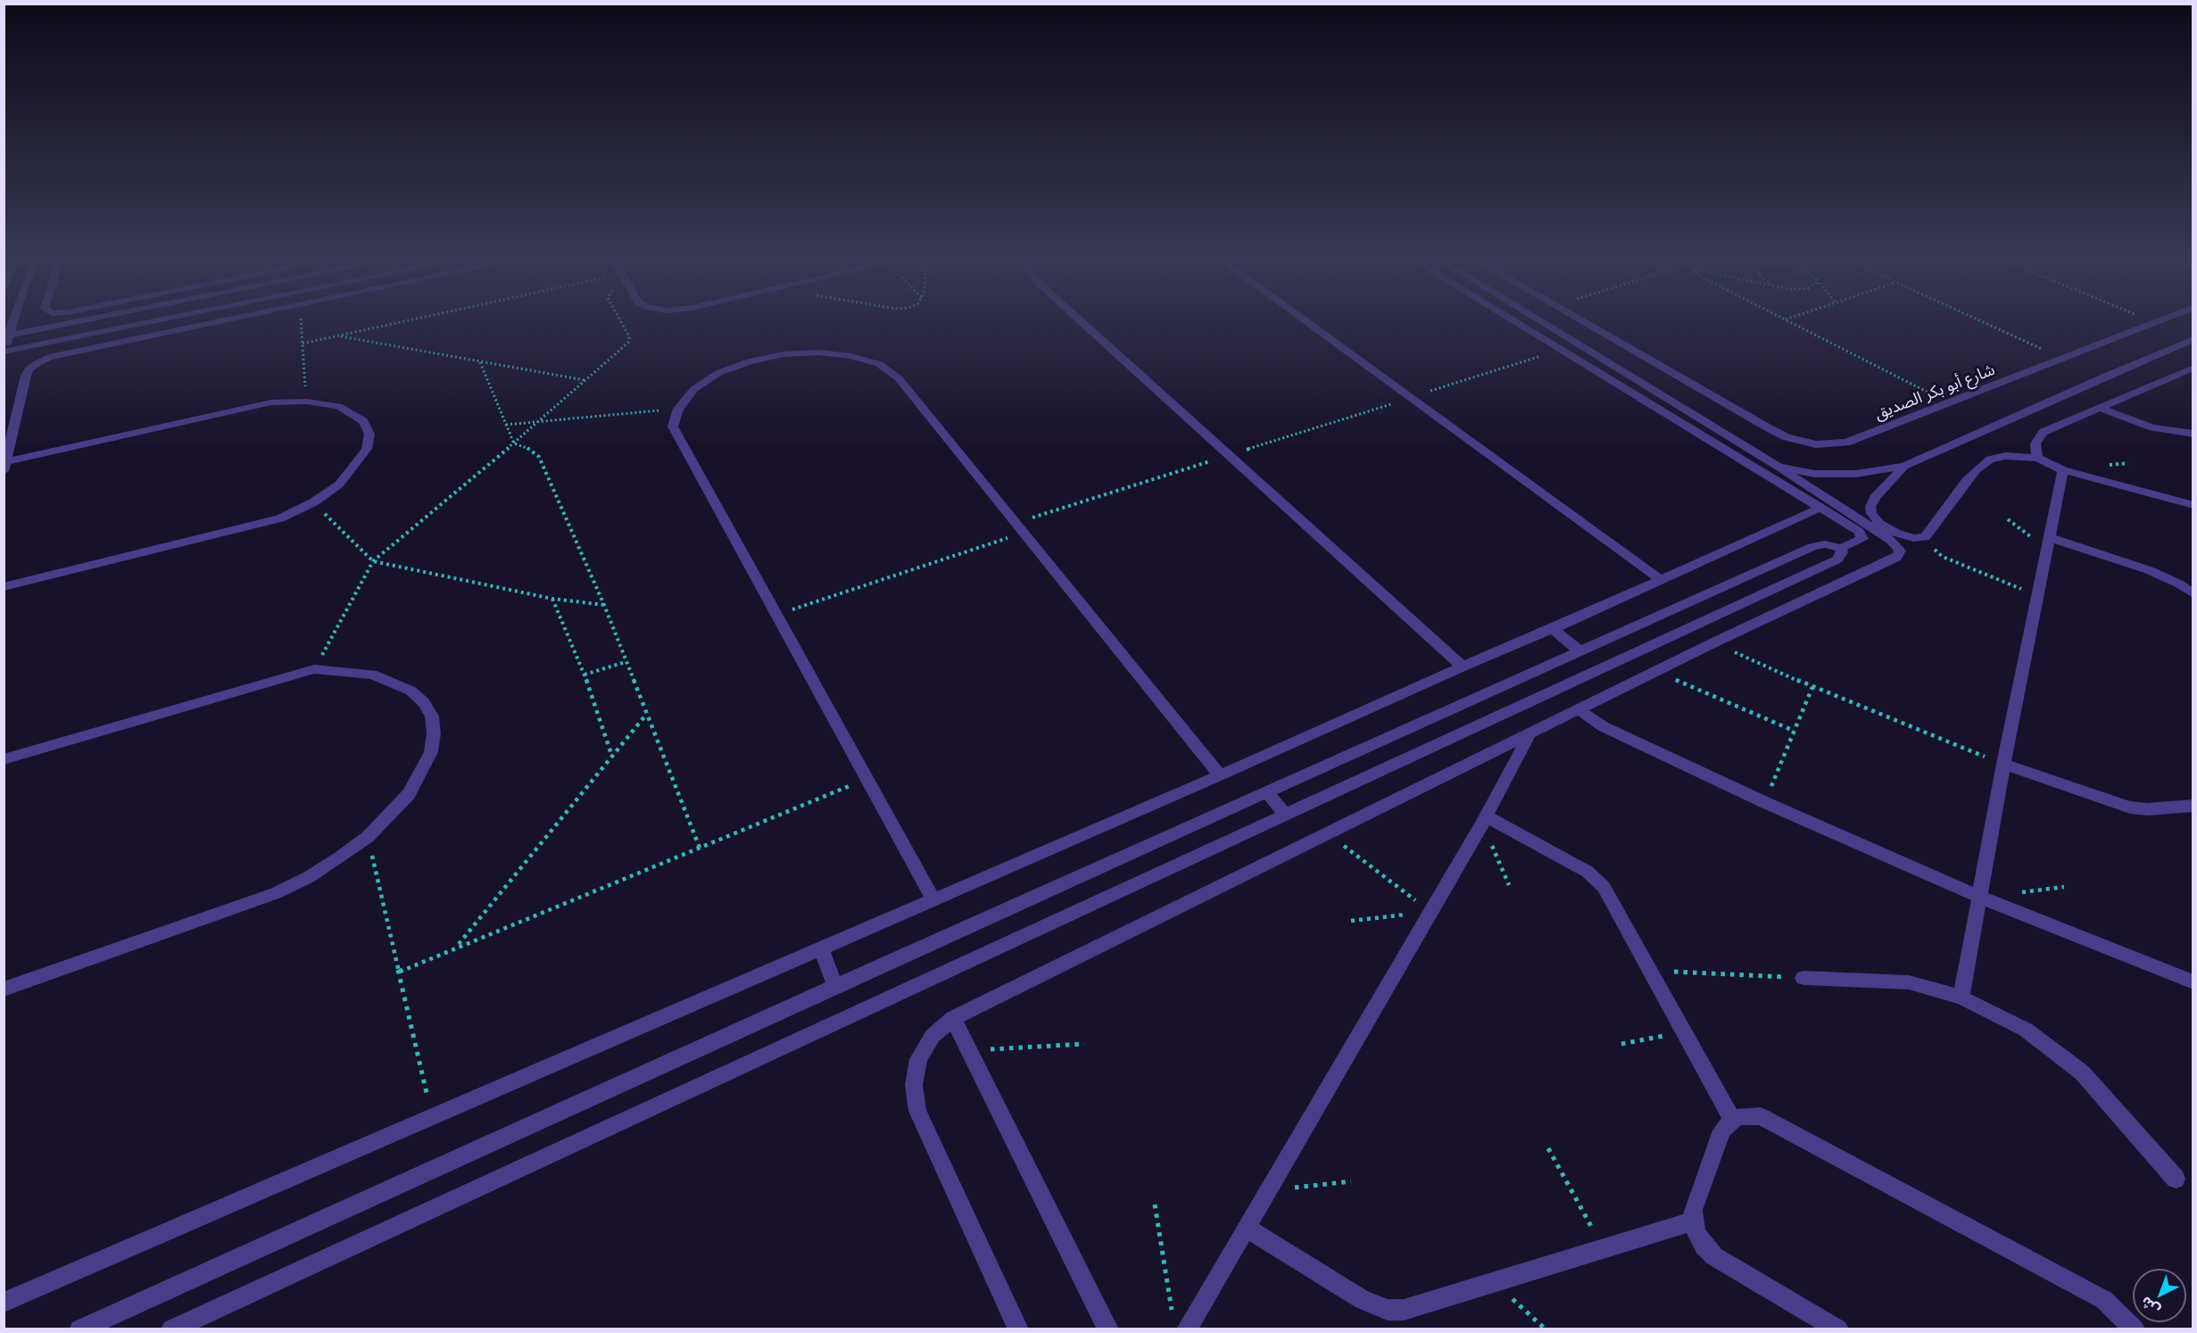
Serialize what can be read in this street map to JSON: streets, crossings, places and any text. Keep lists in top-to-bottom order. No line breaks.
{"streets":{"street":["شارع أبو بكر الصديق"]},"north":"bottom left"}
